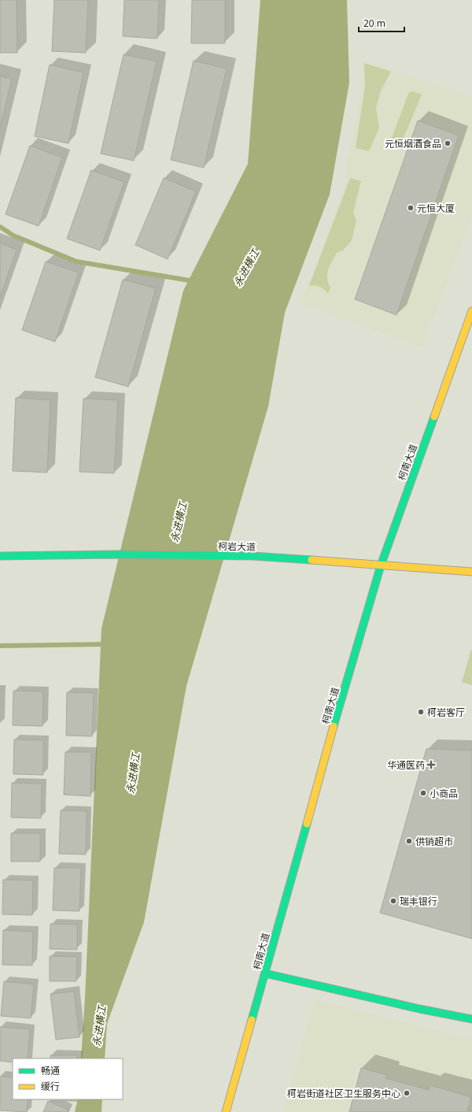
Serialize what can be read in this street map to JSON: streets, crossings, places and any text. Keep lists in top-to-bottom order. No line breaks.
{"streets":{"main road":["柯南大道","柯岩大道"]},"crossings":[["柯南大道","柯岩大道"]],"water":["永进横江"],"places":{"other":["元恒烟酒食品","元恒大厦","柯岩客厅","小商品","供销超市","瑞丰银行","柯岩街道社区卫生服务中心"],"health":["华通医药"]},"legend":["畅通","缓行"],"scale_bar":"20 m"}
